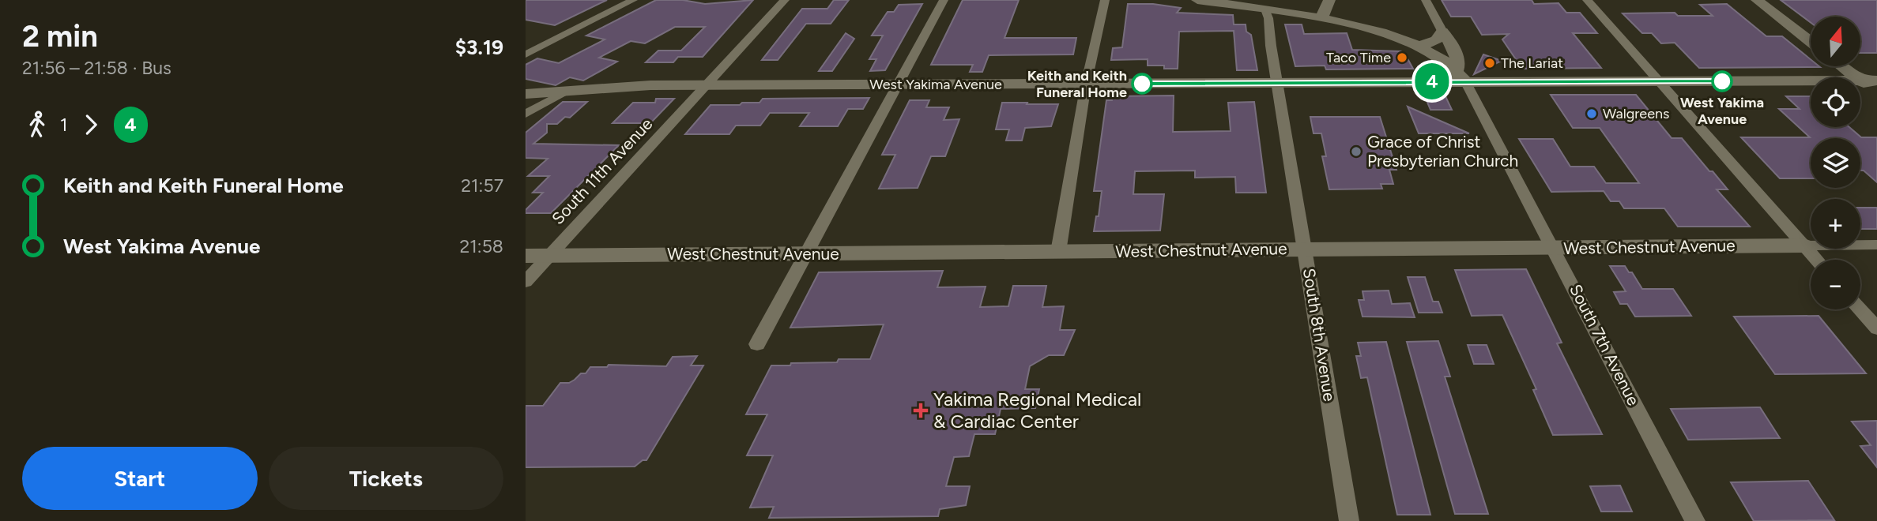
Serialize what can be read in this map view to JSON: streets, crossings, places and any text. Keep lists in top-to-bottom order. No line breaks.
{"streets":{"main road":["West Yakima Avenue","West Chestnut Avenue"],"street":["South 11th Avenue","South 8th Avenue","South 7th Avenue"]},"crossings":[["West Yakima Avenue","South 11th Avenue"],["West Yakima Avenue","South 8th Avenue"],["West Yakima Avenue","South 7th Avenue"],["South 11th Avenue","West Chestnut Avenue"],["West Chestnut Avenue","South 8th Avenue"],["West Chestnut Avenue","South 7th Avenue"]],"places":{"other":["Taco Time","The Lariat","West Yakima Avenue","Keith and Keith Funeral Home","Walgreens","Grace of Christ Presbyterian Church"],"health":["Yakima Regional Medical & Cardiac Center"]},"lines":["bus line 4"],"north":"top","page":{"heading":["2 min","21:56 – 21:58 · Bus","$3.19"],"on_map":"4","map_buttons":["+","−"],"legs":["1","4"],"list":[{"name":"Keith and Keith Funeral Home","value":"21:57"},{"name":"West Yakima Avenue","value":"21:58"}],"buttons":["Start","Tickets"]}}
